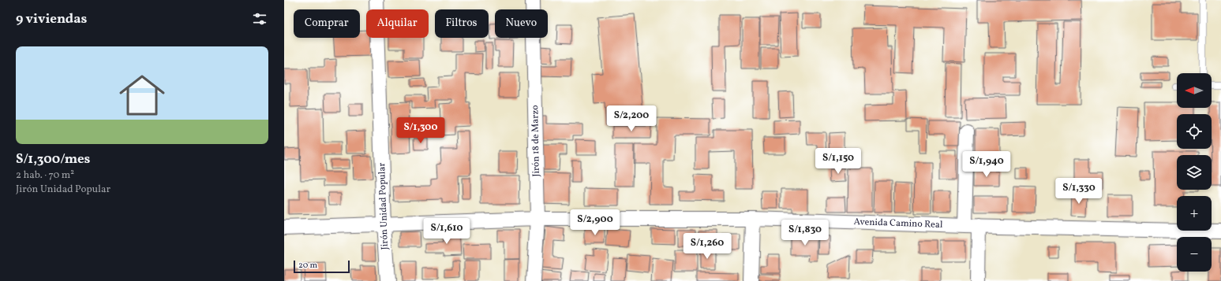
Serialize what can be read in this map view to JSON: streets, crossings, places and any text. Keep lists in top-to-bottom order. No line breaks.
{"streets":{"street":["Jirón 18 de Marzo","Jirón Unidad Popular","Avenida Camino Real"]},"crossings":[["Jirón 18 de Marzo","Avenida Camino Real"],["Jirón Unidad Popular","Avenida Camino Real"]],"scale_bar":"20 m","north":"left","page":{"heading":"9 viviendas","chip":["Comprar","Alquilar","Filtros","Nuevo"],"list":[{"name":"S/1,300/mes","note":"2 hab. · 70 m² · Jirón Unidad Popular"}],"map_buttons":["+","−"],"price":["S/2,200","S/1,300","S/1,150","S/1,940","S/1,330","S/2,900","S/1,610","S/1,830","S/1,260"],"scale":"20 m"}}
